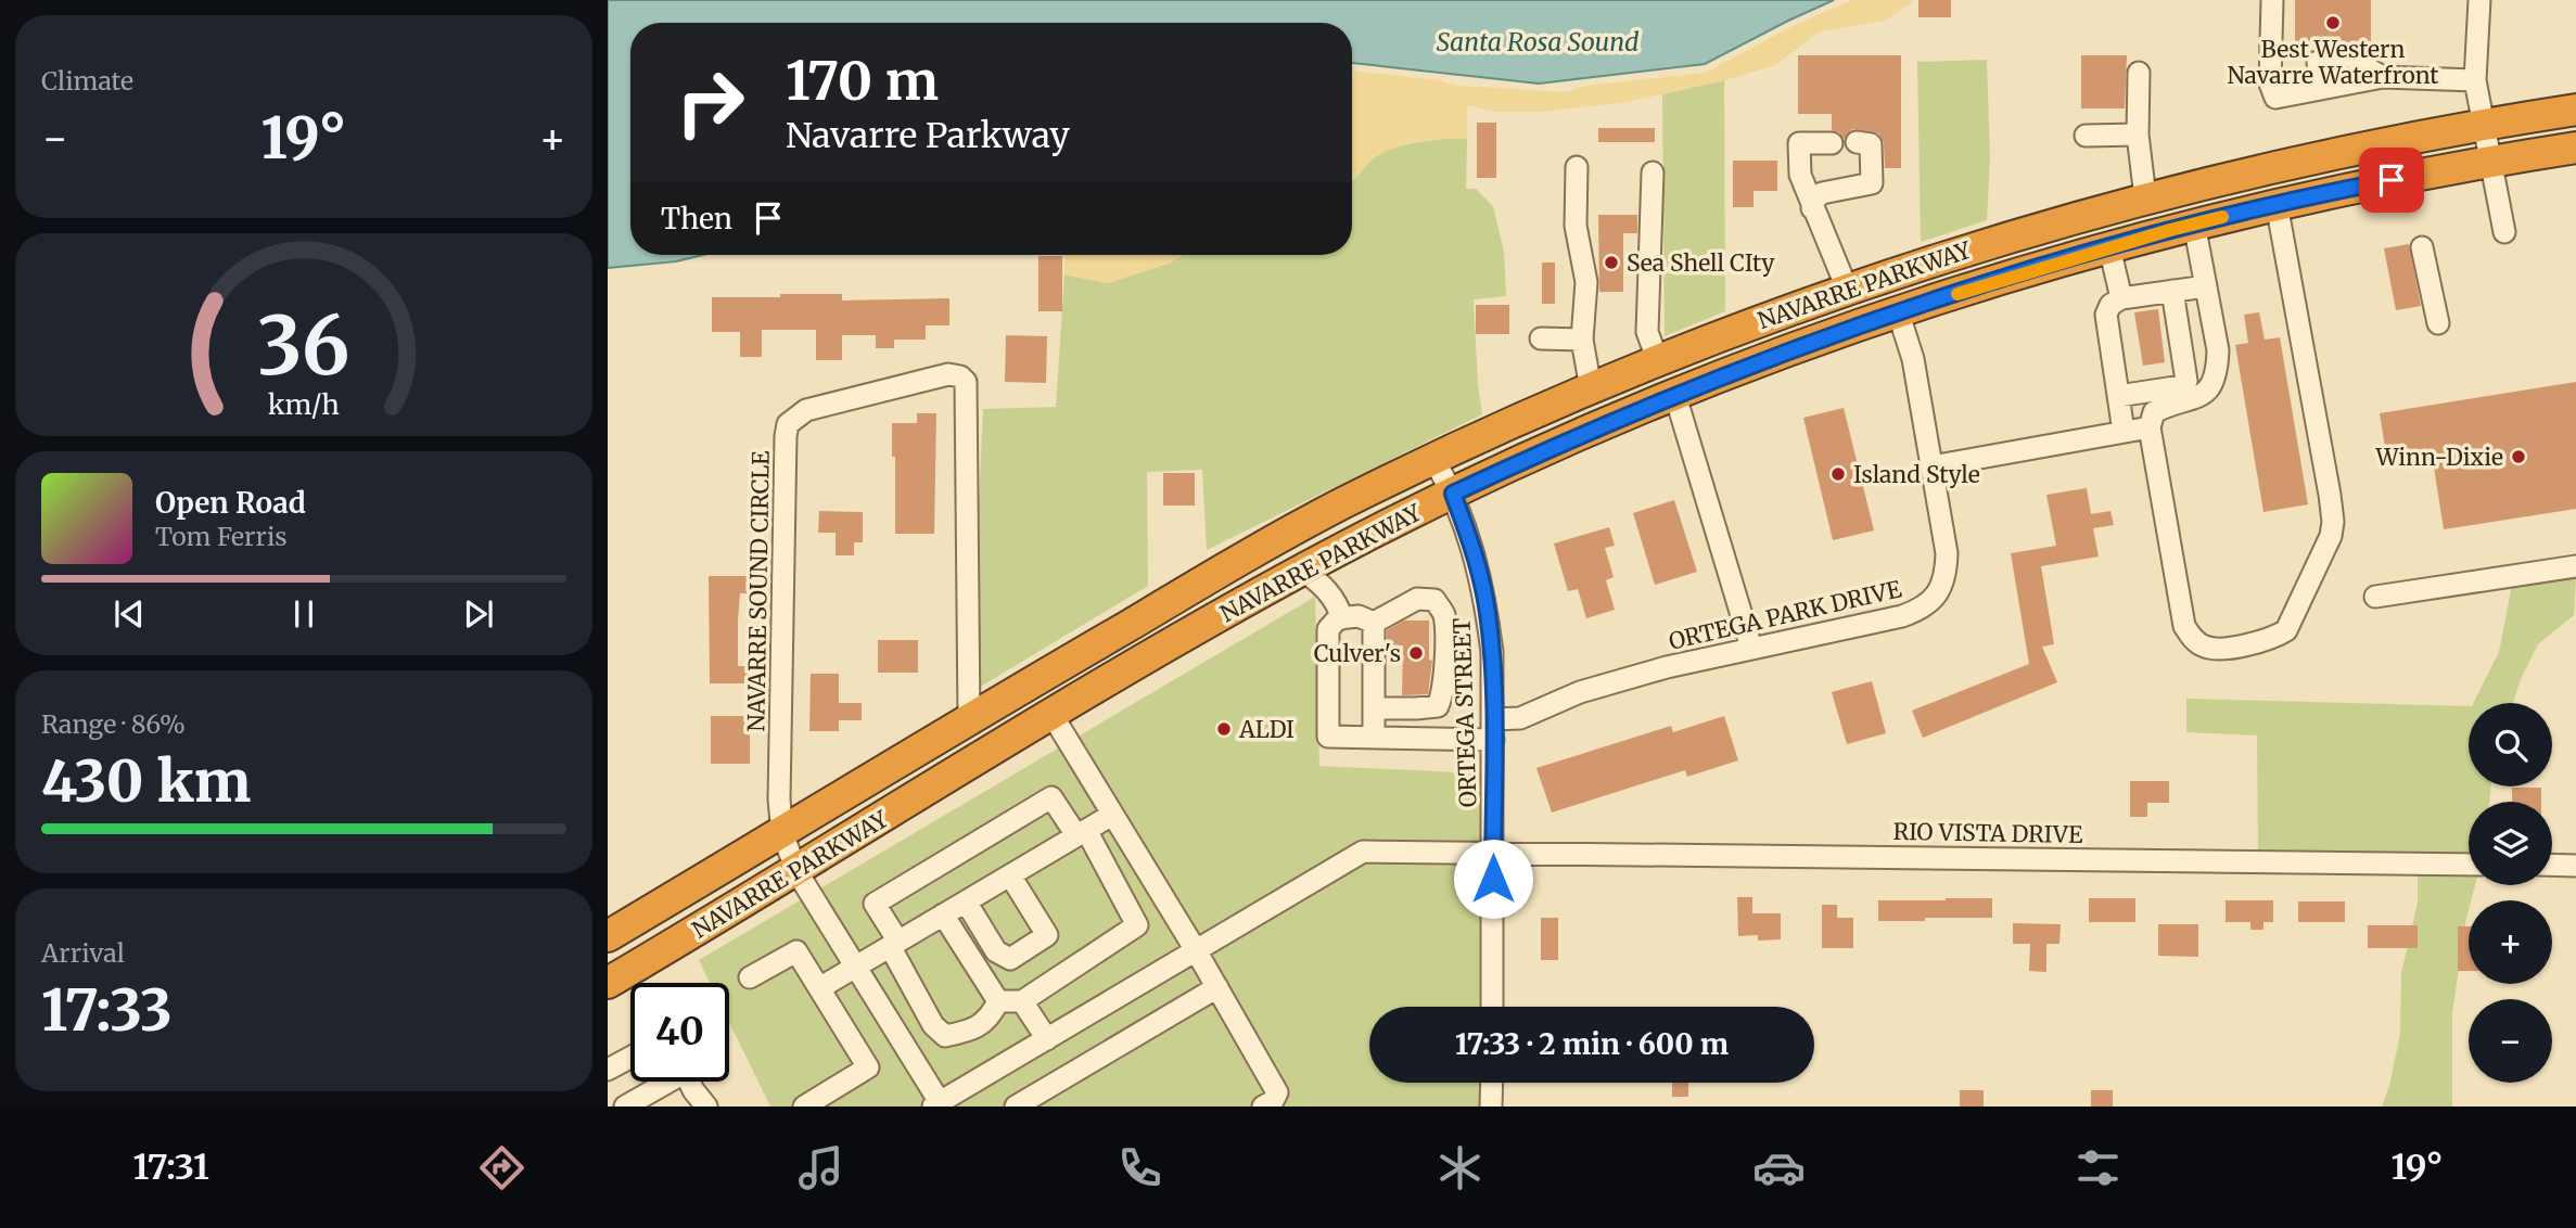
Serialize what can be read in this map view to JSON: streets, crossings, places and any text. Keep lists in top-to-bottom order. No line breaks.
{"streets":{"highway":["NAVARRE PARKWAY"],"street":["NAVARRE SOUND CIRCLE","ORTEGA PARK DRIVE","ORTEGA STREET","RIO VISTA DRIVE"]},"crossings":[["NAVARRE PARKWAY","NAVARRE SOUND CIRCLE"],["NAVARRE PARKWAY","ORTEGA PARK DRIVE"],["NAVARRE PARKWAY","ORTEGA STREET"],["ORTEGA PARK DRIVE","ORTEGA STREET"],["ORTEGA STREET","RIO VISTA DRIVE"]],"water":["Santa Rosa Sound"],"places":["Best Western Navarre Waterfront","Sea Shell CIty","Winn-Dixie","Island Style","Culver's","ALDI"],"page":{"tile":["Climate",["Range · 86%","430 km"],["Arrival","17:33"]],"turn":["170 m","Navarre Parkway"],"heat":["−","19°","+"],"then":"Then","song":["Open Road","Tom Ferris"],"map_buttons":["+","−"],"limit":"40","trip":"17:33 · 2 min · 600 m","tabs":["17:31","19°"],"gauge":["36","km/h"]}}
